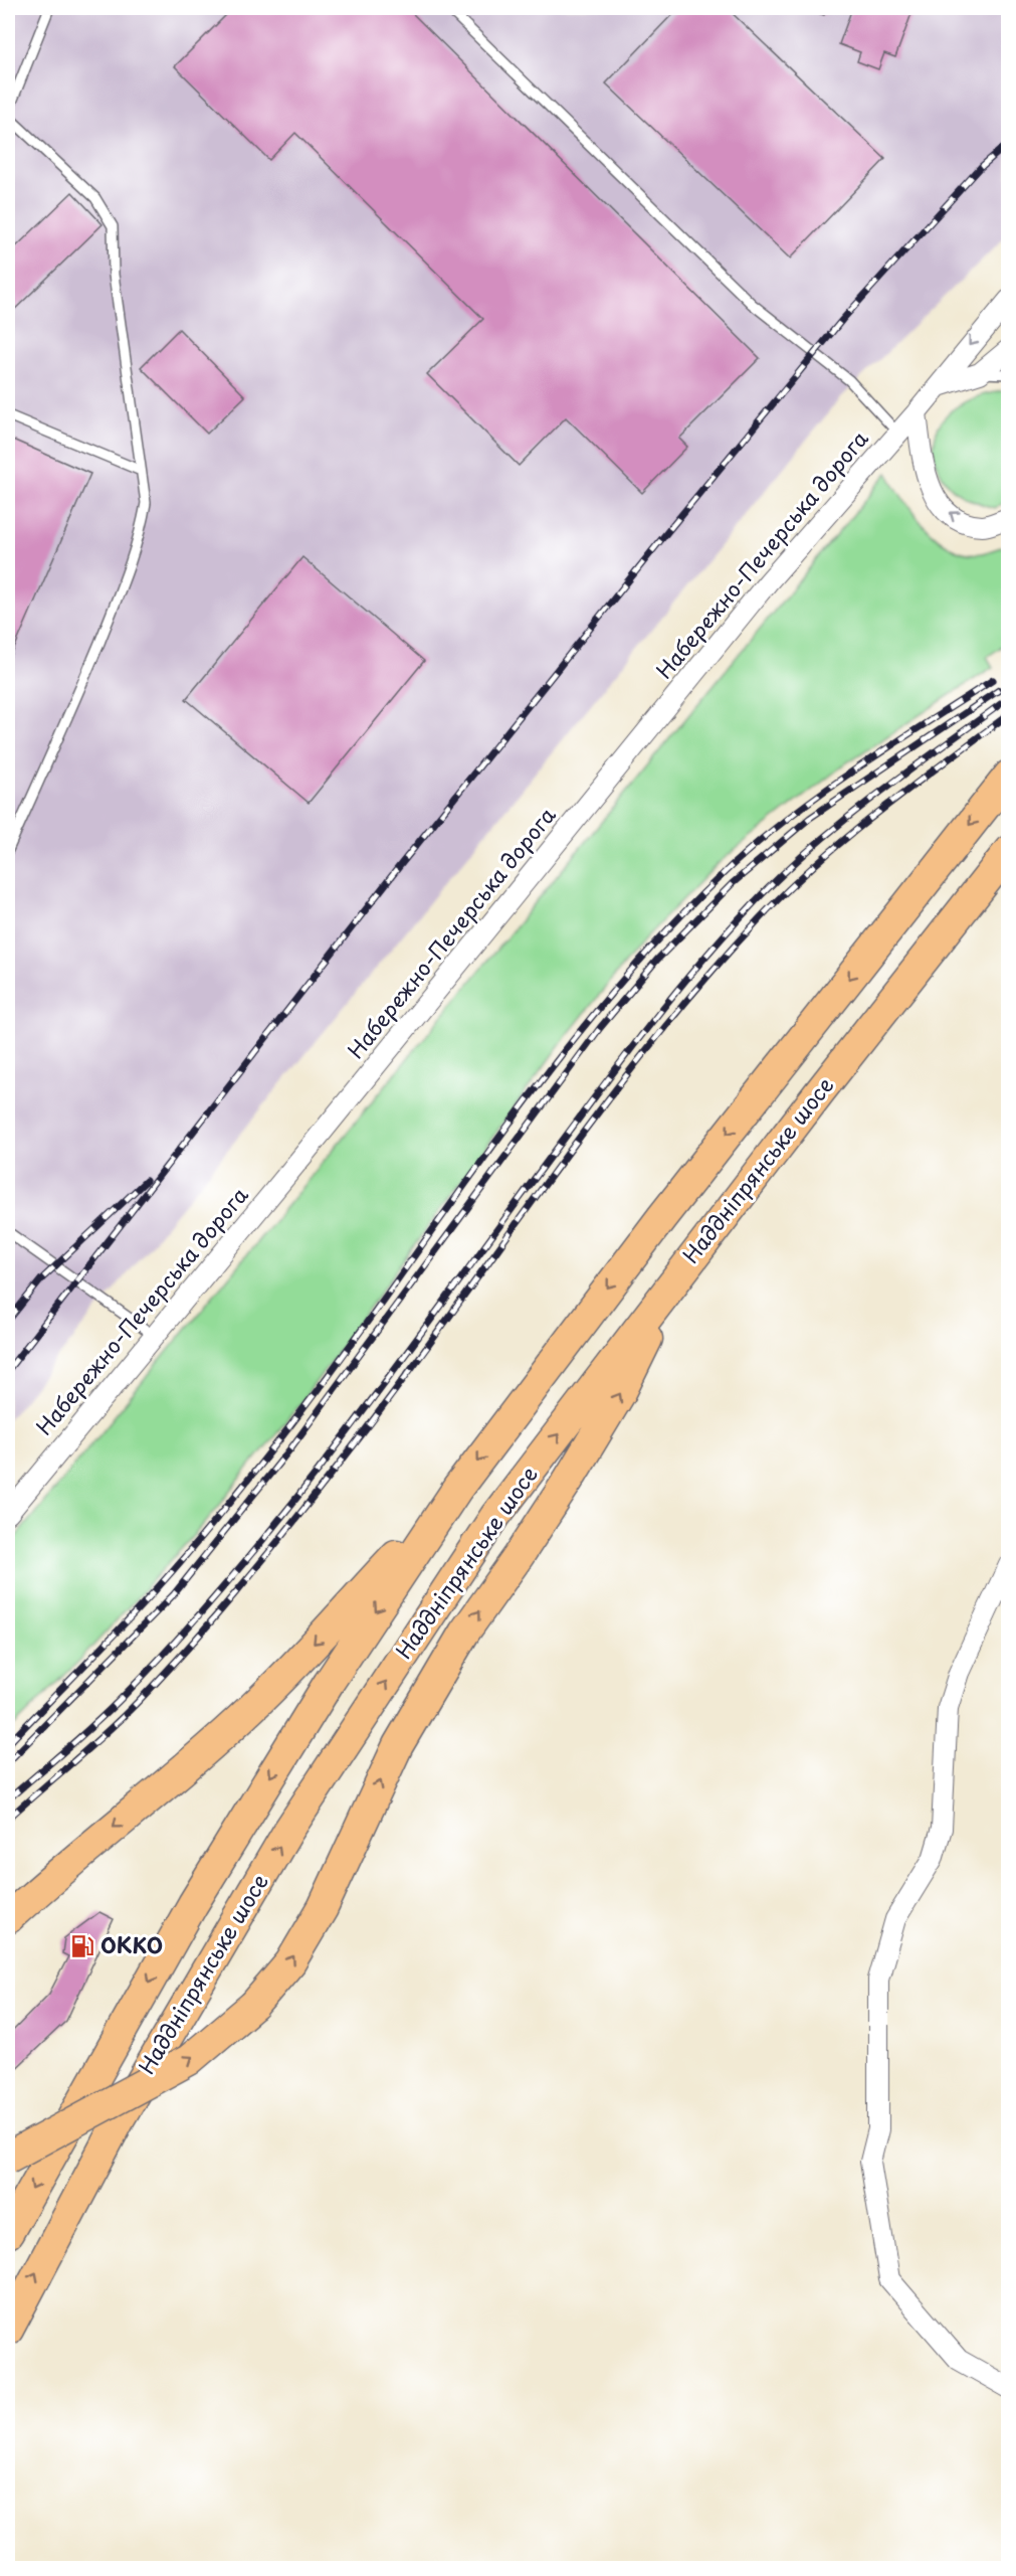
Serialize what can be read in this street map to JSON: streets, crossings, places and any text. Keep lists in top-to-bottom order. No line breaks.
{"streets":{"main road":["Наддніпрянське шосе"],"street":["Набережно-Печерська дорога"]},"places":{"fuel station":["ОККО"]}}
